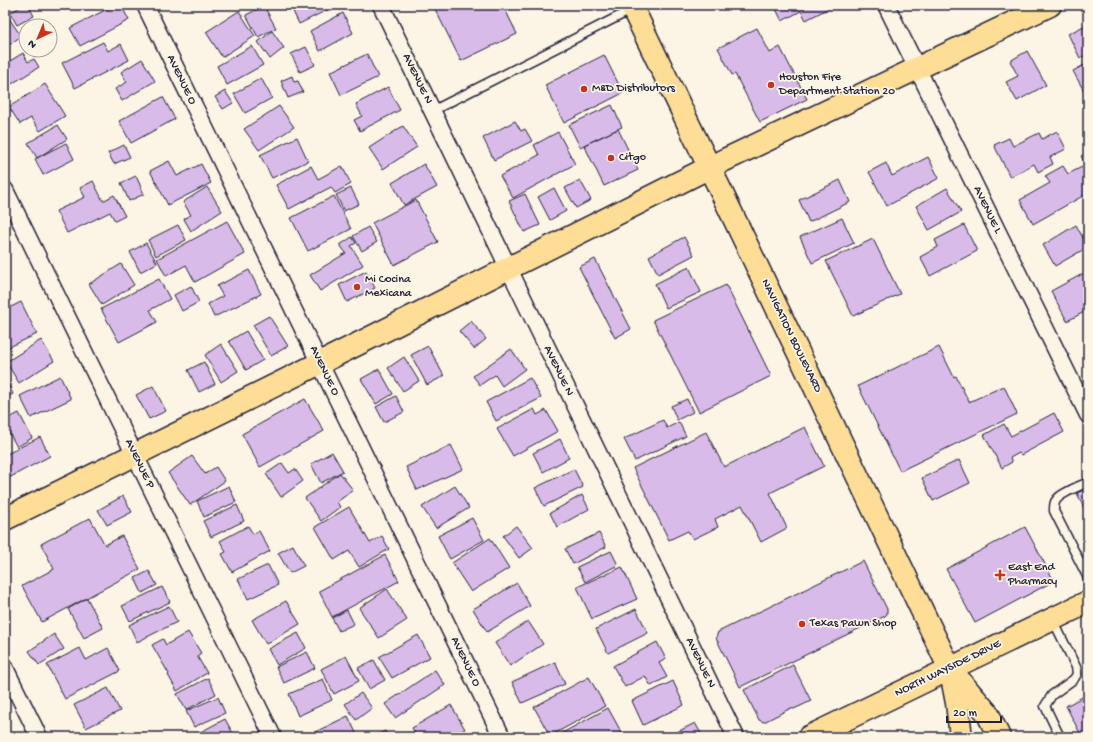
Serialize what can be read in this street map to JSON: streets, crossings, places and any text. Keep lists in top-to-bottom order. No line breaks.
{"streets":{"main road":["NAVIGATION BOULEVARD","NORTH WAYSIDE DRIVE"],"street":["AVENUE N","AVENUE O","AVENUE L","AVENUE P"]},"crossings":[["NAVIGATION BOULEVARD","NORTH WAYSIDE DRIVE"]],"places":{"other":["Houston Fire Department Station 20","M&D Distributors","Citgo","Mi Cocina Mexicana","Texas Pawn Shop"],"health":["East End Pharmacy"]},"scale_bar":"20 m","north":"bottom left"}
